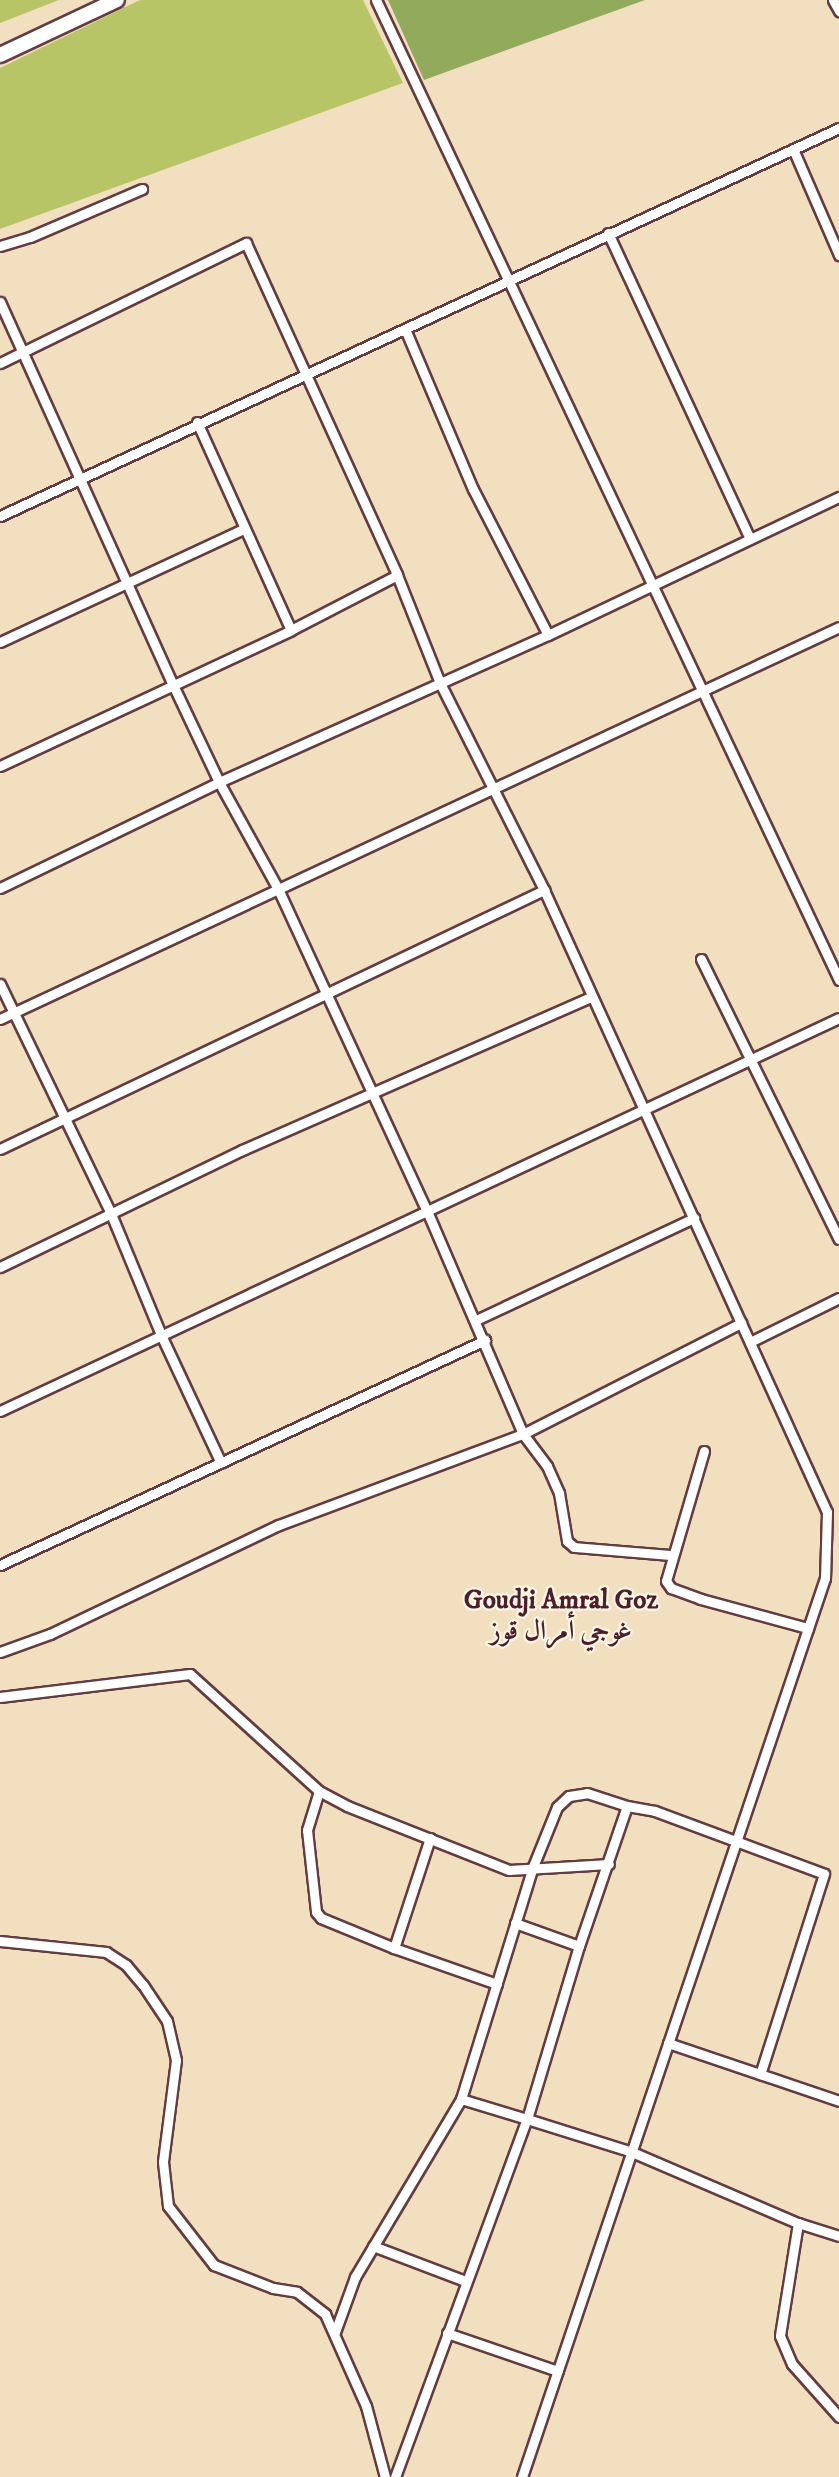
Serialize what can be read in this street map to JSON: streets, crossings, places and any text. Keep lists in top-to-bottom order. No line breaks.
{"districts":["Goudji Amral Goz غوجي أمرال قوز"]}
